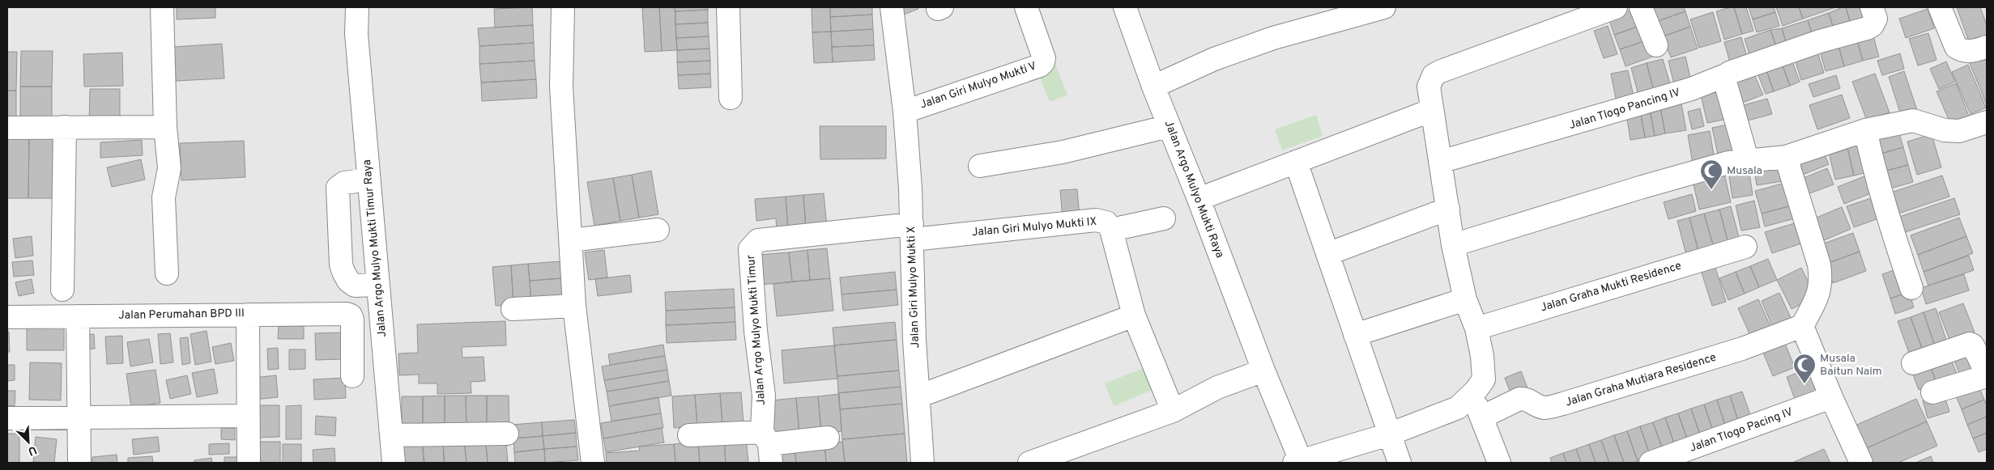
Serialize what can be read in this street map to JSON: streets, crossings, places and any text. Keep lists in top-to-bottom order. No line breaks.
{"streets":{"street":["Jalan Giri Mulyo Mukti V","Jalan Tlogo Pancing IV","Jalan Argo Mulyo Mukti Raya","Jalan Giri Mulyo Mukti IX","Jalan Argo Mulyo Mukti Timur Raya","Jalan Giri Mulyo Mukti X","Jalan Graha Mukti Residence","Jalan Perumahan BPD III","Jalan Argo Mulyo Mukti Timur","Jalan Graha Mutiara Residence","Jalan Tlogo Pacing IV"]},"crossings":[["Jalan Giri Mulyo Mukti V","Jalan Giri Mulyo Mukti X"],["Jalan Giri Mulyo Mukti IX","Jalan Giri Mulyo Mukti X"],["Jalan Giri Mulyo Mukti IX","Jalan Argo Mulyo Mukti Timur"],["Jalan Giri Mulyo Mukti X","Jalan Argo Mulyo Mukti Timur"]],"places":{"mosque":["Musala","Musala Baitun Naim"]},"north":"bottom right"}
